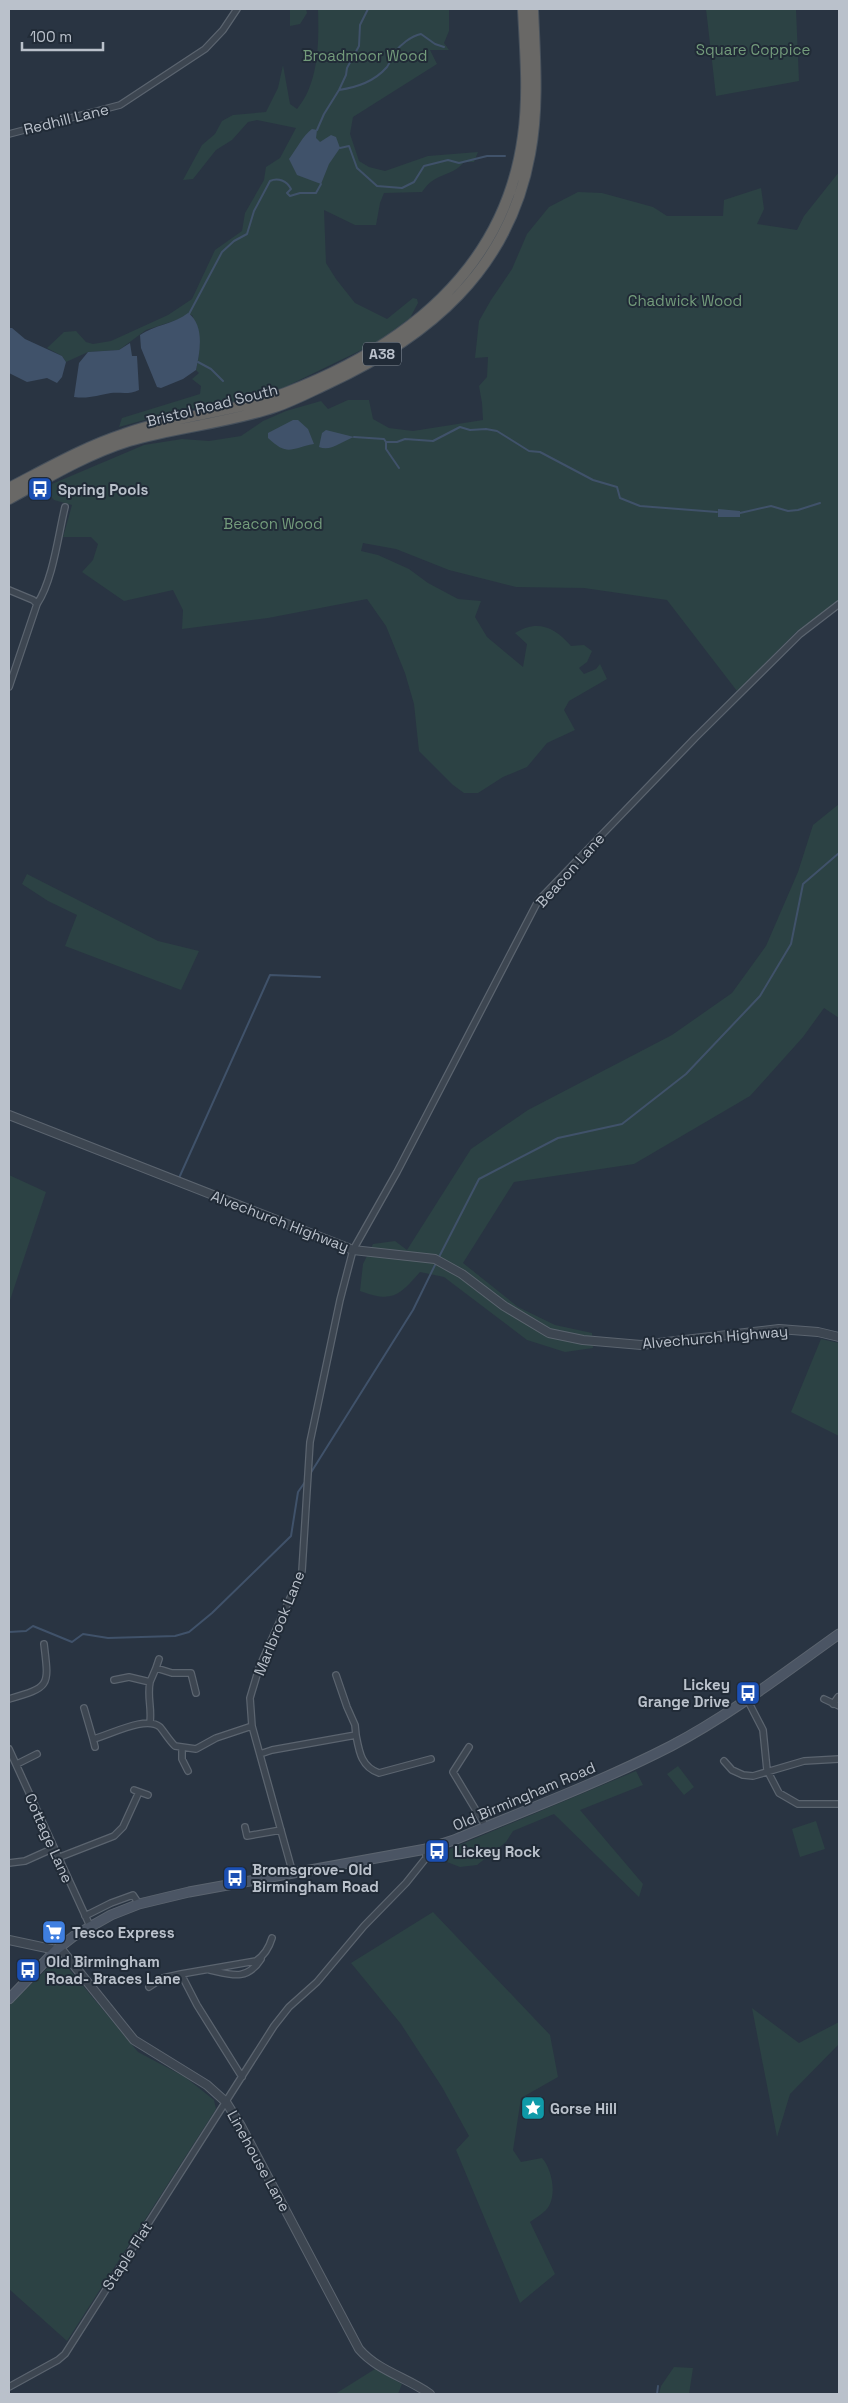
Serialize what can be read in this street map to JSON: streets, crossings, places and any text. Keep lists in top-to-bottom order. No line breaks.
{"streets":{"highway":["A38","Bristol Road South"],"main road":["Old Birmingham Road"],"street":["Redhill Lane","Beacon Lane","Alvechurch Highway","Marlbrook Lane","Cottage Lane","Linehouse Lane","Staple Flat"]},"crossings":[["Beacon Lane","Alvechurch Highway"],["Beacon Lane","Marlbrook Lane"],["Alvechurch Highway","Marlbrook Lane"],["Marlbrook Lane","Old Birmingham Road"],["Old Birmingham Road","Cottage Lane"],["Old Birmingham Road","Linehouse Lane"],["Linehouse Lane","Staple Flat"]],"parks":["Square Coppice","Broadmoor Wood","Chadwick Wood","Beacon Wood"],"places":{"bus stop":["Spring Pools","Lickey Grange Drive","Lickey Rock","Bromsgrove- Old Birmingham Road","Old Birmingham Road- Braces Lane"],"supermarket":["Tesco Express"],"place":["Gorse Hill"]},"scale_bar":"100 m"}
